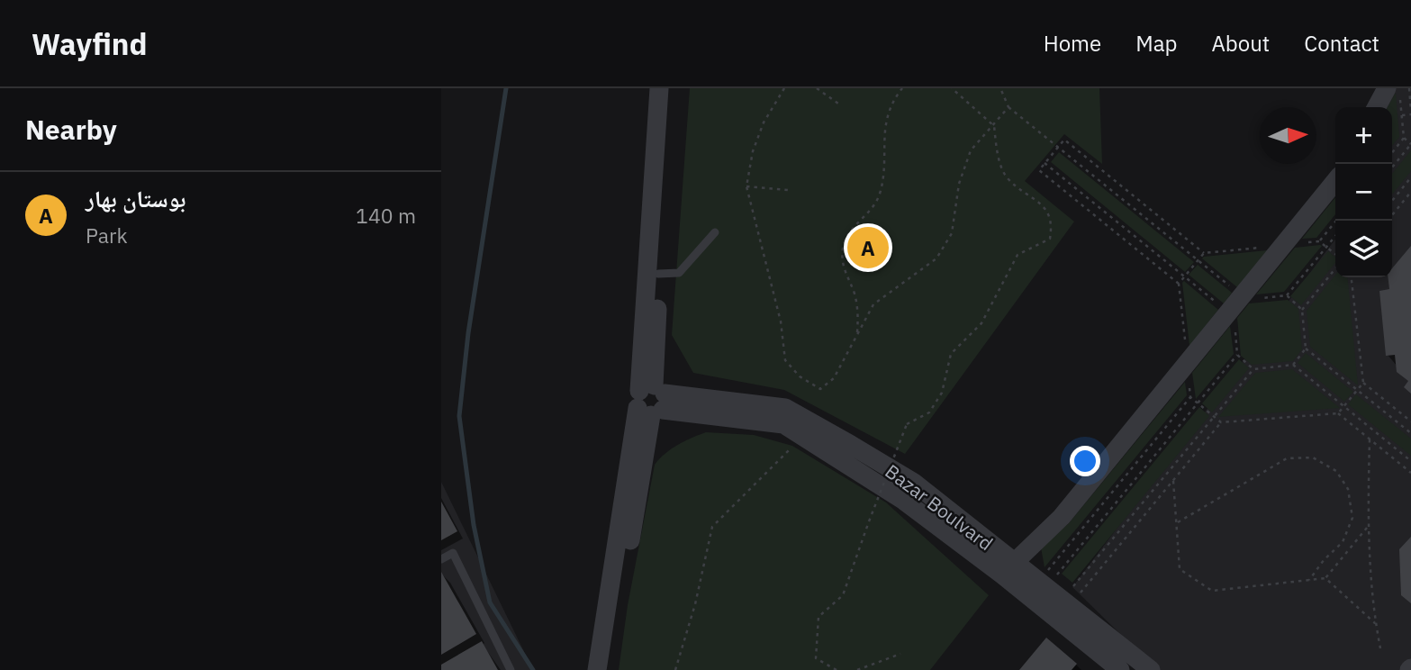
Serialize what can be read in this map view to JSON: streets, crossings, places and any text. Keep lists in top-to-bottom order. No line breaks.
{"streets":{"street":["Bazar Boulvard"]},"north":"right","page":{"header":"Wayfind","nav":["Home","Map","About","Contact"],"heading":"Nearby","map_buttons":["+","−"],"list":[{"mark":"A","name":"بوستان بهار","note":"Park","value":"140 m"}],"pins":"A"}}
